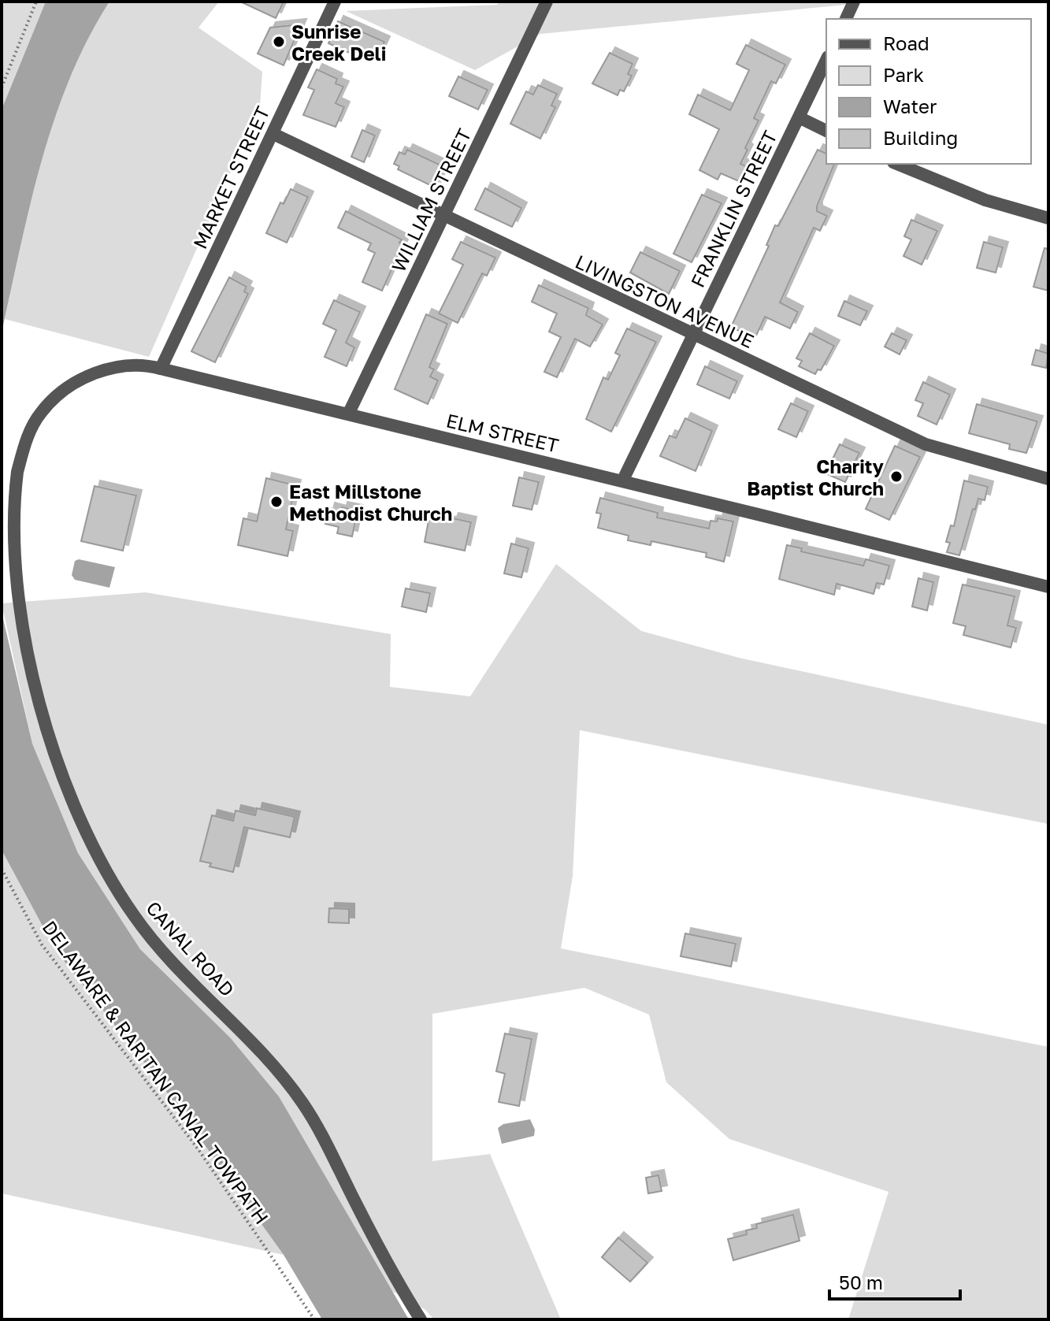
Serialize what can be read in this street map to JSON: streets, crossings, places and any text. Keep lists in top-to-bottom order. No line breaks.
{"streets":{"street":["MARKET STREET","WILLIAM STREET","FRANKLIN STREET","LIVINGSTON AVENUE","ELM STREET","CANAL ROAD"],"path":["DELAWARE & RARITAN CANAL TOWPATH"]},"crossings":[["MARKET STREET","LIVINGSTON AVENUE"],["MARKET STREET","ELM STREET"],["WILLIAM STREET","LIVINGSTON AVENUE"],["WILLIAM STREET","ELM STREET"],["FRANKLIN STREET","LIVINGSTON AVENUE"],["FRANKLIN STREET","ELM STREET"],["ELM STREET","CANAL ROAD"]],"places":["Sunrise Creek Deli","Charity Baptist Church","East Millstone Methodist Church"],"legend":["Road","Park","Water","Building"],"scale_bar":"50 m"}
